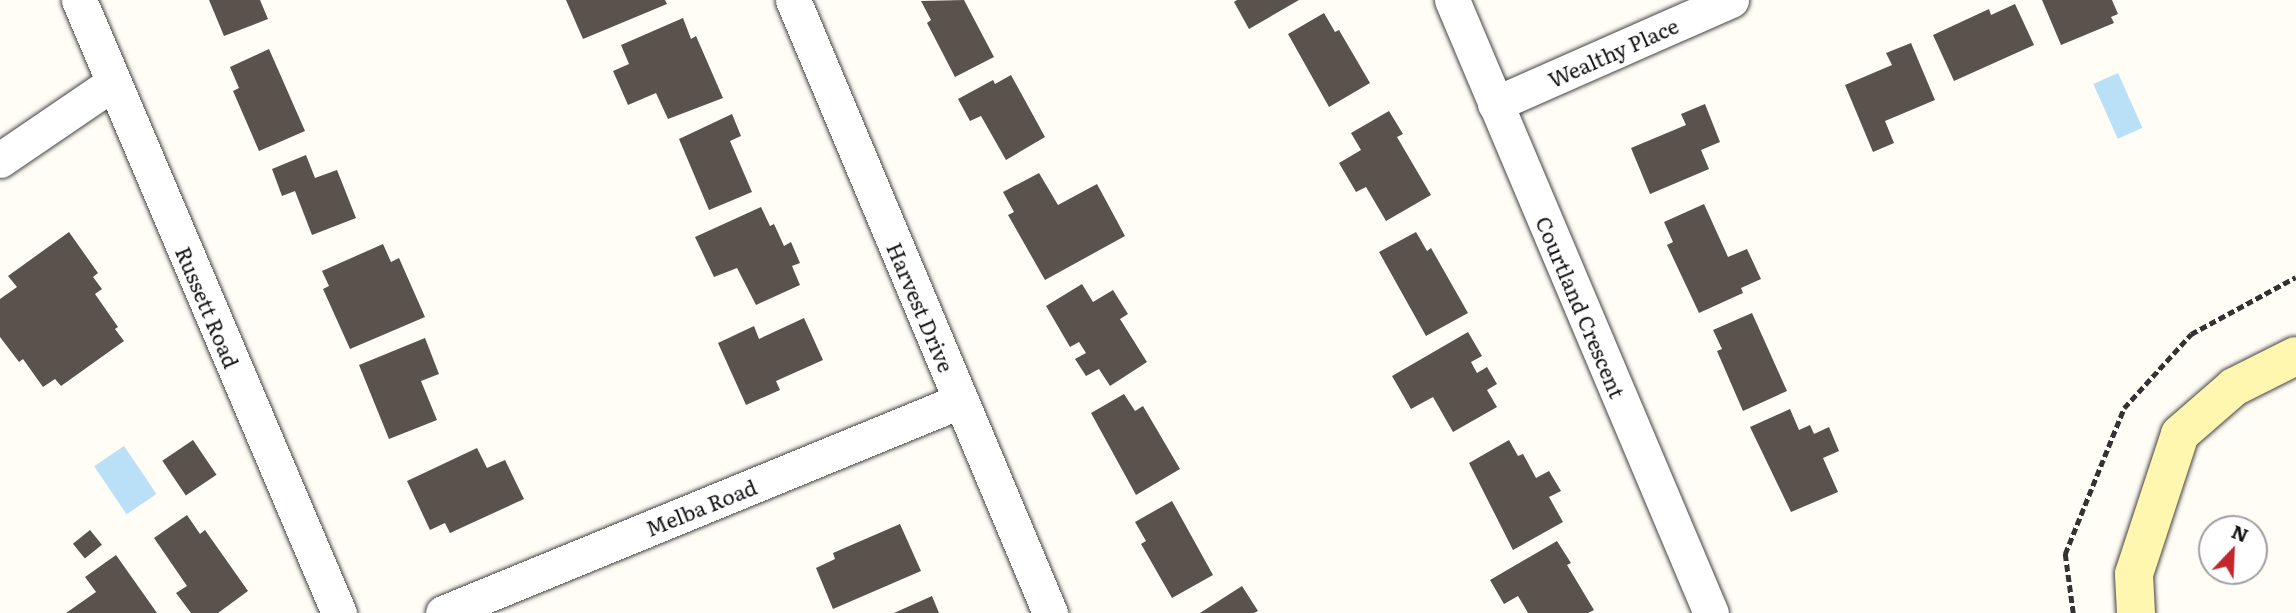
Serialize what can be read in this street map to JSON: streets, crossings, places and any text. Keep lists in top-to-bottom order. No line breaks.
{"streets":{"street":["Wealthy Place","Russett Road","Harvest Drive","Courtland Crescent","Melba Road"]},"crossings":[["Wealthy Place","Courtland Crescent"],["Harvest Drive","Melba Road"]],"north":"top right"}
